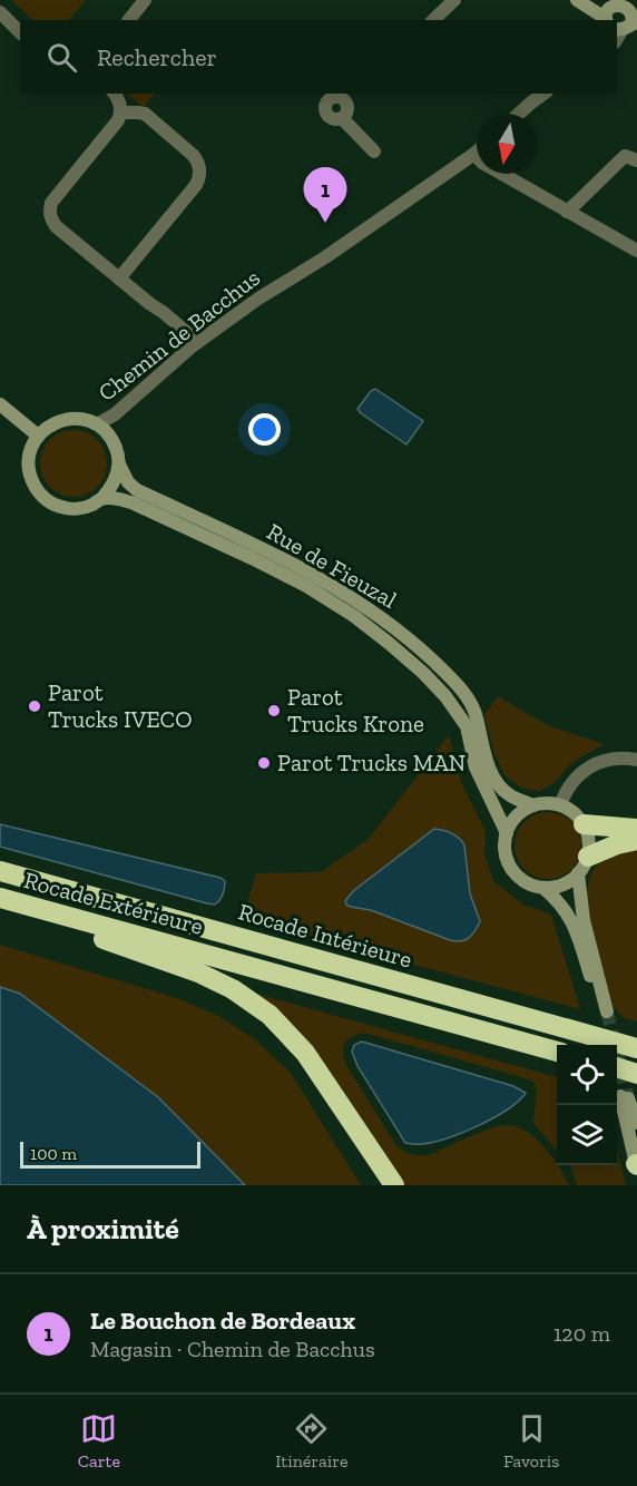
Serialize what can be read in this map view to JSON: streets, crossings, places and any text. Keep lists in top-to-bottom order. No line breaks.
{"streets":{"highway":["Rocade Extérieure","Rocade Intérieure"],"street":["Chemin de Bacchus","Rue de Fieuzal"]},"crossings":[["Chemin de Bacchus","Rue de Fieuzal"]],"places":["Parot Trucks IVECO","Parot Trucks Krone","Parot Trucks MAN"],"scale_bar":"100 m","north":"bottom","page":{"search":"Rechercher","pins":"1","scale":"100 m","heading":"À proximité","list":[{"mark":"1","name":"Le Bouchon de Bordeaux","note":"Magasin · Chemin de Bacchus","value":"120 m"}],"nav":["Carte","Itinéraire","Favoris"]}}
